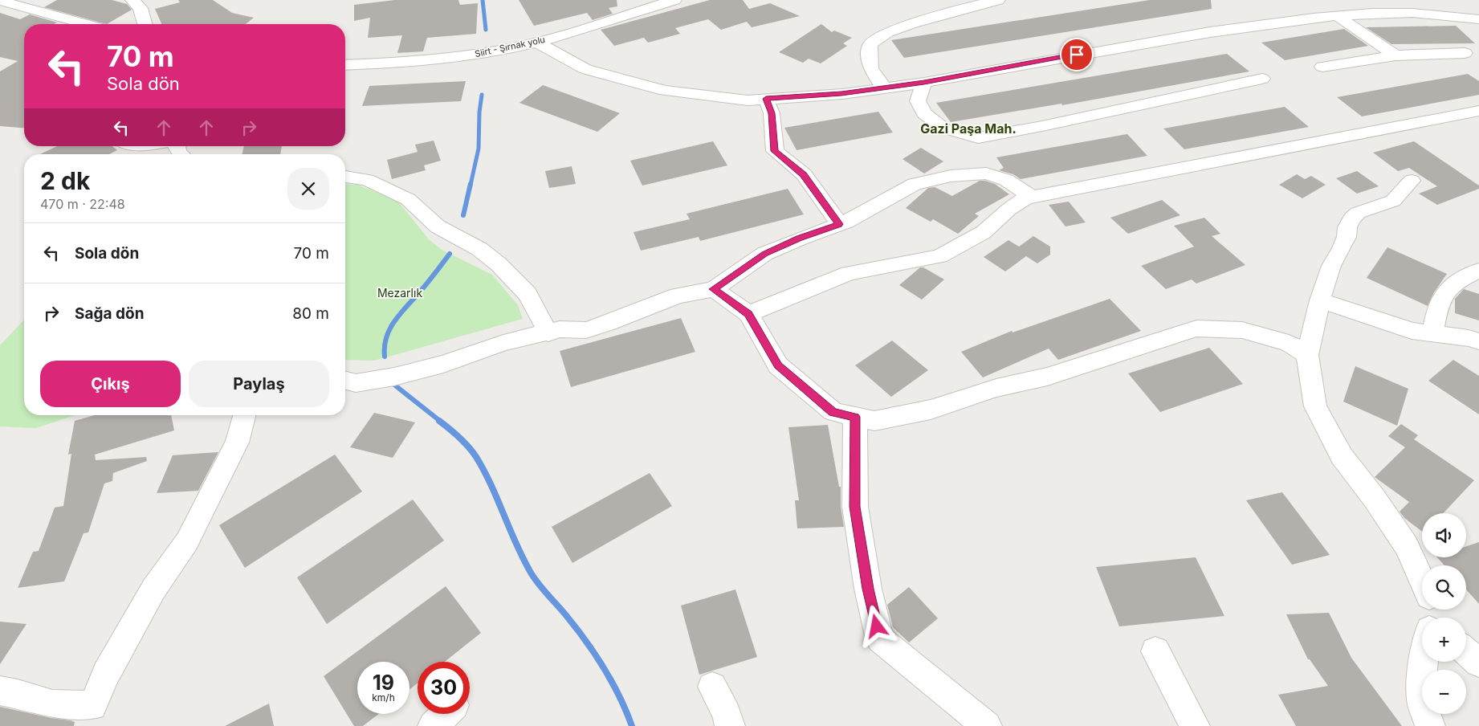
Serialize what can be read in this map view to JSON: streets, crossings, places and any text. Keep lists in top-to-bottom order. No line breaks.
{"streets":{"street":["Siirt - Şırnak yolu"]},"districts":["Gazi Paşa Mah."],"parks":["Mezarlık"],"page":{"turn":["70 m","Sola dön"],"heading":["2 dk","470 m · 22:48"],"list":[{"name":"Sola dön","value":"70 m"},{"name":"Sağa dön","value":"80 m"}],"buttons":["Çıkış","Paylaş"],"map_buttons":["+","−"],"speed":"19 km/h","limit":"30"}}
